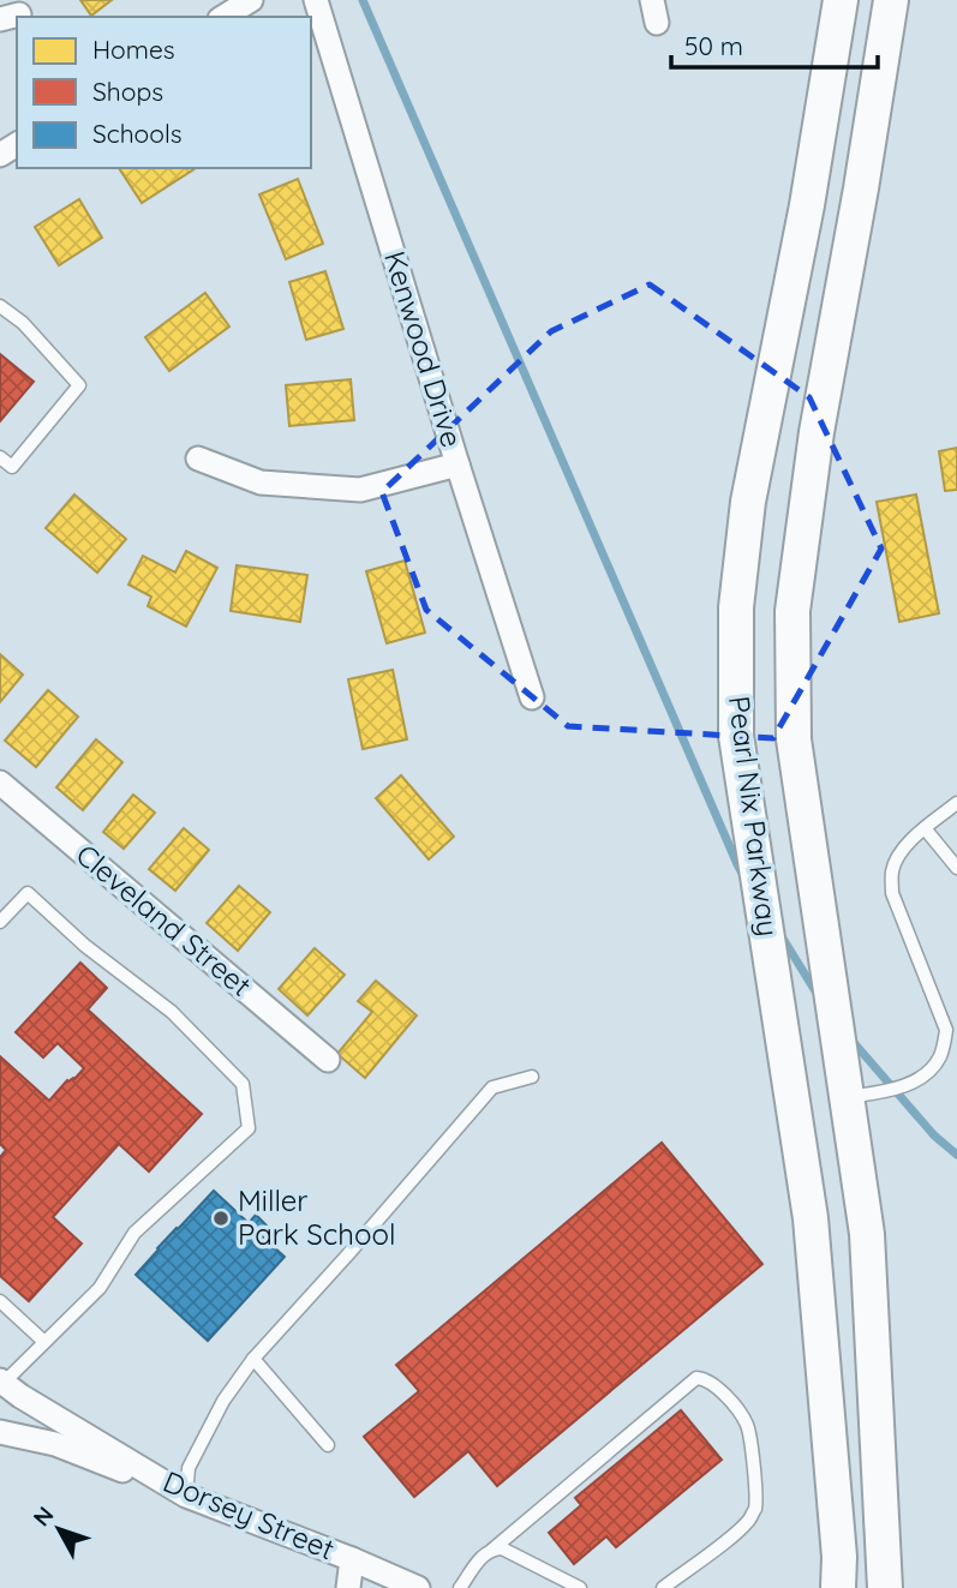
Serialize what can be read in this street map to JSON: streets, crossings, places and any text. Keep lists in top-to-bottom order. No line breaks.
{"streets":{"main road":["Pearl Nix Parkway"],"street":["Kenwood Drive","Cleveland Street","Dorsey Street"]},"places":["Miller Park School"],"legend":["Homes","Shops","Schools"],"scale_bar":"50 m","north":"top left"}
